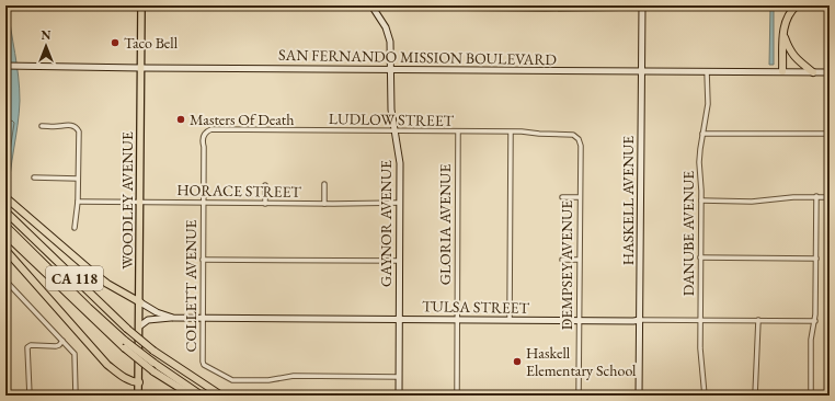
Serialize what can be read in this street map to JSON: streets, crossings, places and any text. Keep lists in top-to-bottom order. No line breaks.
{"streets":{"highway":["CA 118"],"main road":["SAN FERNANDO MISSION BOULEVARD","WOODLEY AVENUE","HASKELL AVENUE","GAYNOR AVENUE","TULSA STREET"],"street":["LUDLOW STREET","HORACE STREET","GLORIA AVENUE","DANUBE AVENUE","DEMPSEY AVENUE","COLLETT AVENUE"]},"crossings":[["SAN FERNANDO MISSION BOULEVARD","WOODLEY AVENUE"],["SAN FERNANDO MISSION BOULEVARD","HASKELL AVENUE"],["SAN FERNANDO MISSION BOULEVARD","GAYNOR AVENUE"],["SAN FERNANDO MISSION BOULEVARD","DANUBE AVENUE"],["LUDLOW STREET","GAYNOR AVENUE"],["LUDLOW STREET","GLORIA AVENUE"],["LUDLOW STREET","DEMPSEY AVENUE"],["LUDLOW STREET","COLLETT AVENUE"],["HORACE STREET","WOODLEY AVENUE"],["HORACE STREET","GAYNOR AVENUE"],["HORACE STREET","COLLETT AVENUE"],["WOODLEY AVENUE","TULSA STREET"],["HASKELL AVENUE","TULSA STREET"],["GAYNOR AVENUE","COLLETT AVENUE"],["GAYNOR AVENUE","TULSA STREET"],["GLORIA AVENUE","TULSA STREET"],["DANUBE AVENUE","TULSA STREET"],["DEMPSEY AVENUE","TULSA STREET"],["COLLETT AVENUE","TULSA STREET"]],"places":["Taco Bell","Masters Of Death","Haskell Elementary School"],"north":"top"}
